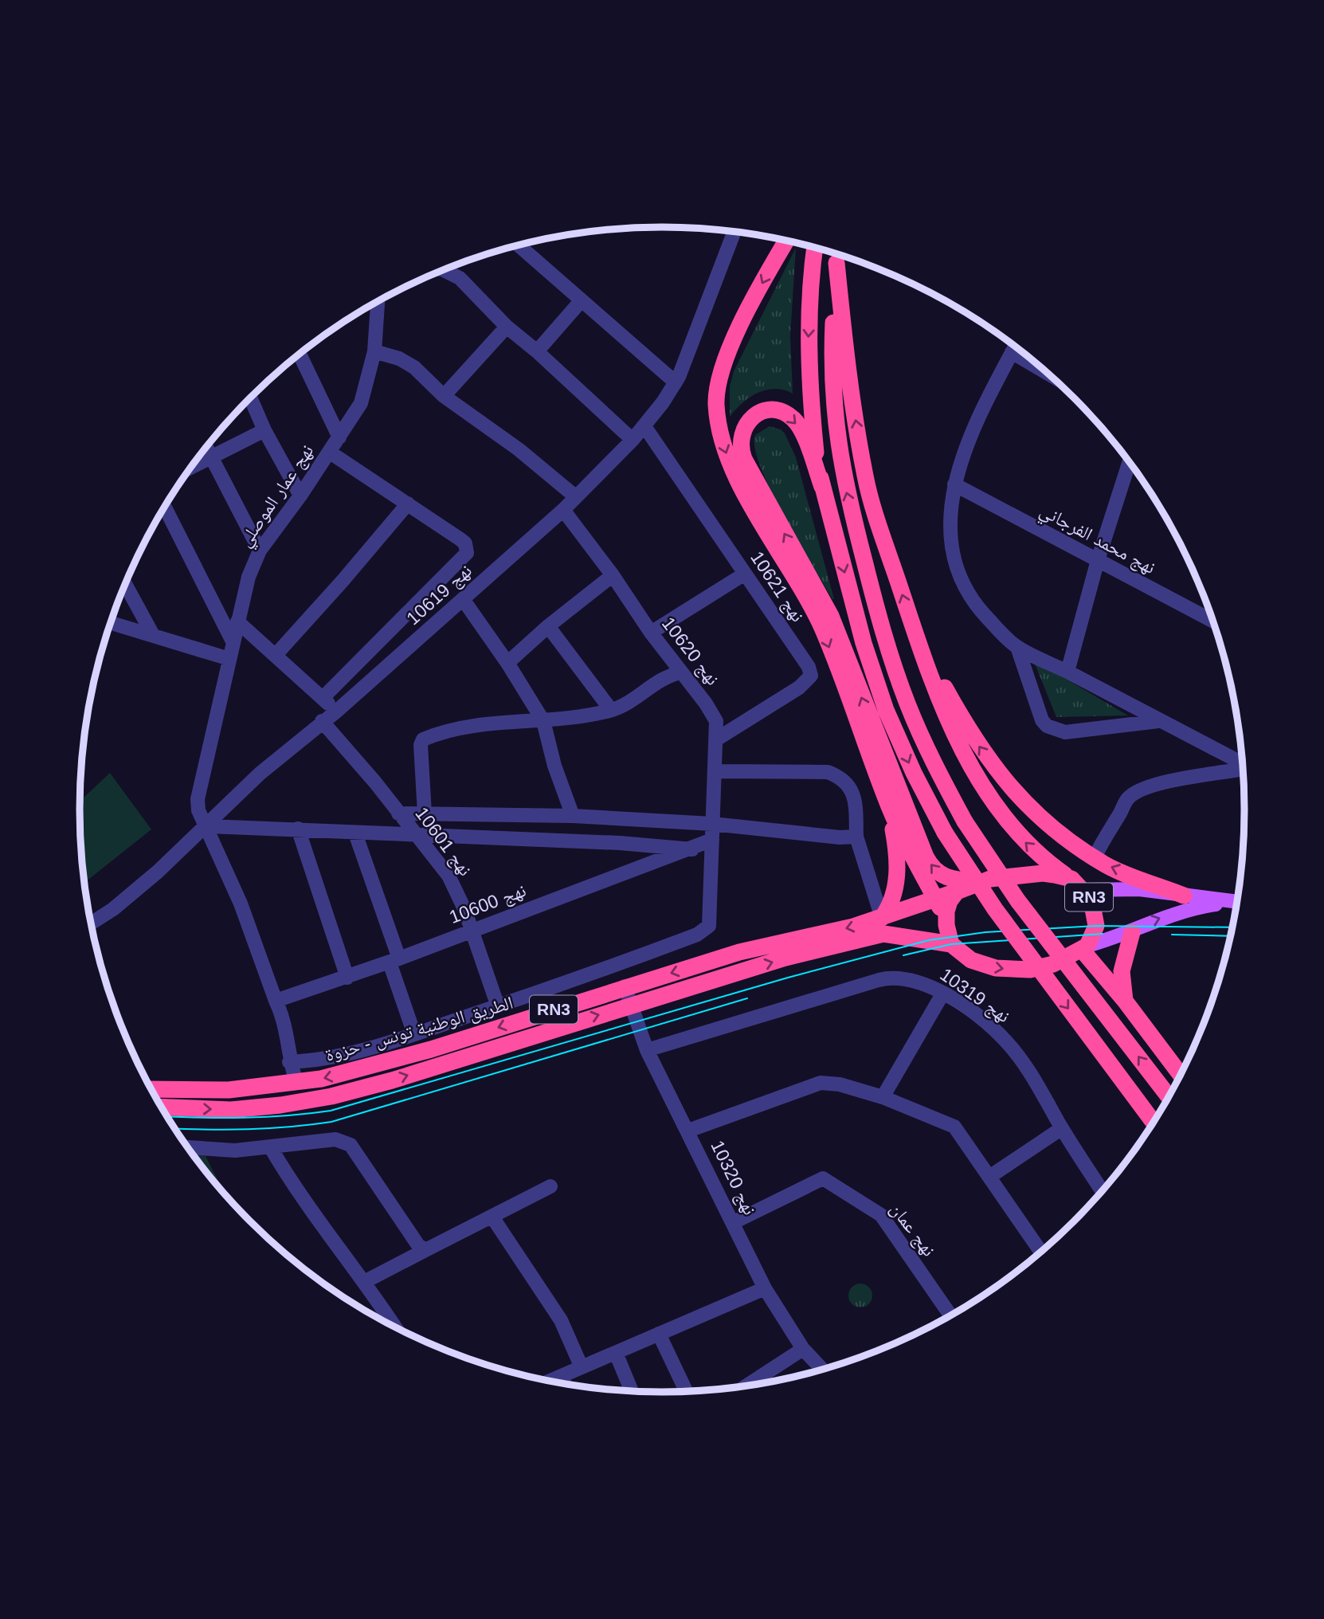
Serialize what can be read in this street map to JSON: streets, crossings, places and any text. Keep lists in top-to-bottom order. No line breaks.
{"streets":{"highway":["RN3","الطريق الوطنية تونس - حزوة"],"street":["نهج عمار الموصلي","نهج محمد الفرجاني","نهج 10621","نهج 10619","نهج 10620","نهج 10601","نهج 10600","نهج 10319","نهج 10320","نهج عمان"]},"crossings":[["نهج عمار الموصلي","نهج 10619"],["نهج عمار الموصلي","نهج 10600"],["نهج عمار الموصلي","الطريق الوطنية تونس - حزوة"],["نهج 10621","نهج 10619"],["نهج 10621","نهج 10620"],["نهج 10619","نهج 10620"],["نهج 10619","نهج 10601"],["نهج 10620","نهج 10600"],["نهج 10601","نهج 10600"],["RN3","الطريق الوطنية تونس - حزوة"],["نهج 10319","نهج 10320"],["الطريق الوطنية تونس - حزوة","نهج 10320"],["نهج 10320","نهج عمان"]]}
